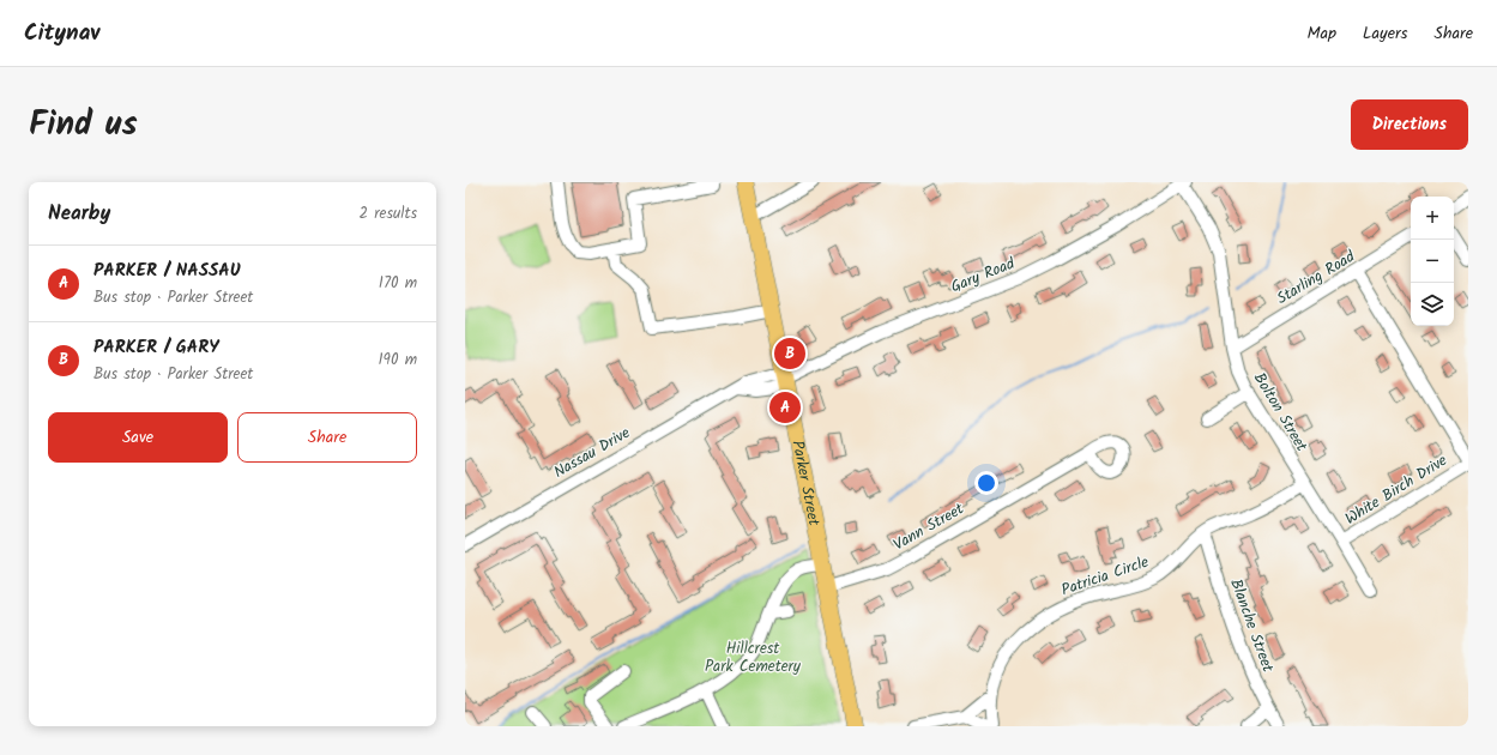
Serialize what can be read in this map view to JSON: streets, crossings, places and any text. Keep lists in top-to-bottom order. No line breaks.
{"streets":{"main road":["Parker Street"],"street":["Gary Road","Starling Road","Bolton Street","Nassau Drive","White Birch Drive","Vann Street","Patricia Circle","Blanche Street"]},"crossings":[["Gary Road","Bolton Street"],["Gary Road","Nassau Drive"],["Gary Road","Parker Street"],["Starling Road","Bolton Street"],["Bolton Street","White Birch Drive"],["Bolton Street","Patricia Circle"],["Nassau Drive","Parker Street"],["Parker Street","Vann Street"],["Patricia Circle","Blanche Street"]],"parks":["Hillcrest Park Cemetery"],"page":{"header":"Citynav","nav":["Map","Layers","Share"],"title":"Find us","buttons":["Directions",["Save","Share"]],"heading":["Nearby","2 results"],"map_buttons":["+","−"],"list":[{"mark":"A","name":"PARKER / NASSAU","note":"Bus stop · Parker Street","value":"170 m"},{"mark":"B","name":"PARKER / GARY","note":"Bus stop · Parker Street","value":"190 m"}],"pins":["B","A"]}}
